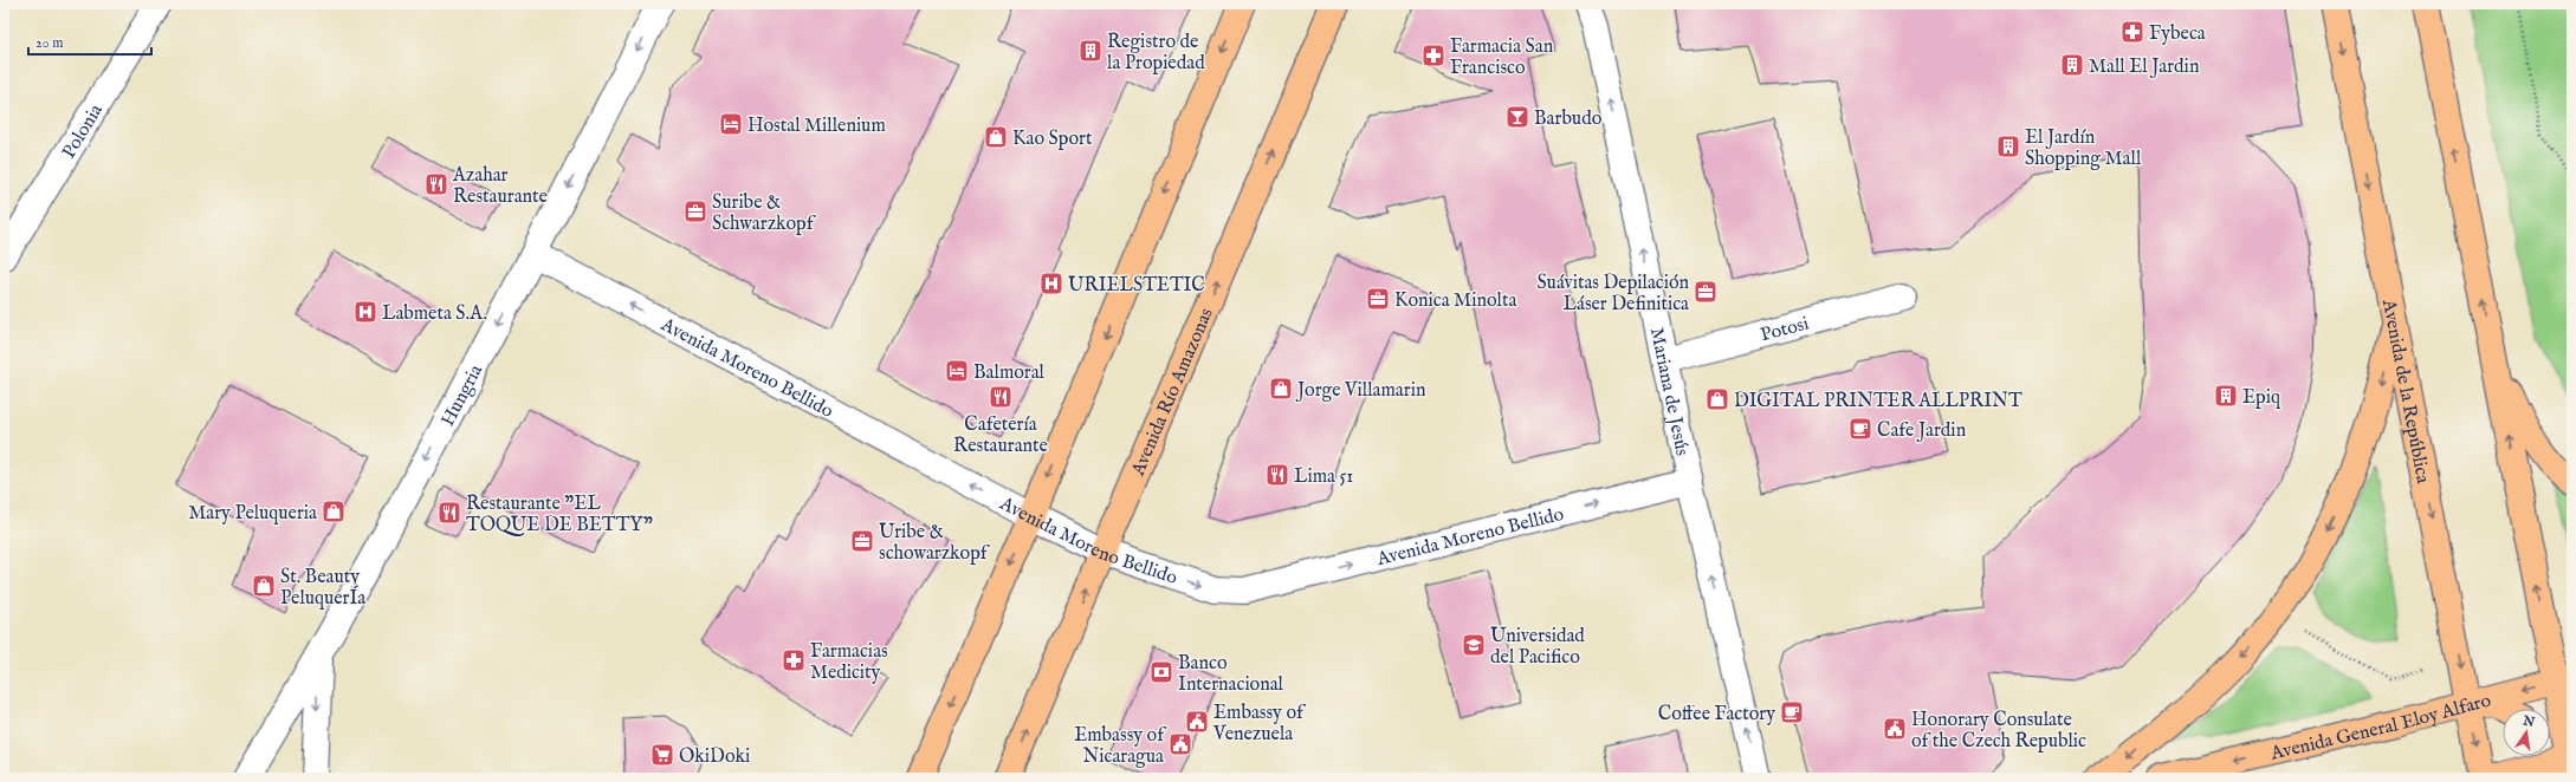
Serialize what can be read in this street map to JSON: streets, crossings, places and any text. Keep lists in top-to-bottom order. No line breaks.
{"streets":{"main road":["Avenida Río Amazonas","Avenida de la República","Avenida General Eloy Alfaro"],"street":["Polonia","Potosi","Avenida Moreno Bellido","Mariana de Jesús","Hungria"]},"crossings":[["Potosi","Mariana de Jesús"],["Avenida Moreno Bellido","Avenida Río Amazonas"],["Avenida Moreno Bellido","Mariana de Jesús"],["Avenida Moreno Bellido","Hungria"],["Avenida de la República","Avenida General Eloy Alfaro"]],"one_way":["Mariana de Jesús","Hungria","Avenida General Eloy Alfaro"],"places":{"pharmacy":["Fybeca","Farmacia San Francisco","Farmacias Medicity"],"building":["Registro de la Propiedad","Mall El Jardin","El Jardín Shopping Mall","Epiq"],"bar":["Barbudo"],"hotel":["Hostal Millenium","Balmoral"],"shop":["Kao Sport","Jorge Villamarin","DIGITAL PRINTER ALLPRINT","Mary Peluqueria","St. Beauty PeluquerÍa"],"restaurant":["Azahar Restaurante","Cafetería Restaurante","Lima 51","Restaurante \"EL TOQUE DE BETTY\""],"office":["Suribe & Schwarzkopf","Suávitas Depilación Láser Definitica","Konica Minolta","Uribe & schowarzkopf"],"hospital":["URIELSTETIC","Labmeta S.A."],"cafe":["Cafe Jardin","Coffee Factory"],"school or university":["Universidad del Pacifico"],"bank":["Banco Internacional"],"public building":["Embassy of Venezuela","Honorary Consulate of the Czech Republic","Embassy of Nicaragua"],"supermarket":["OkiDoki"]},"scale_bar":"20 m","north":"top"}
